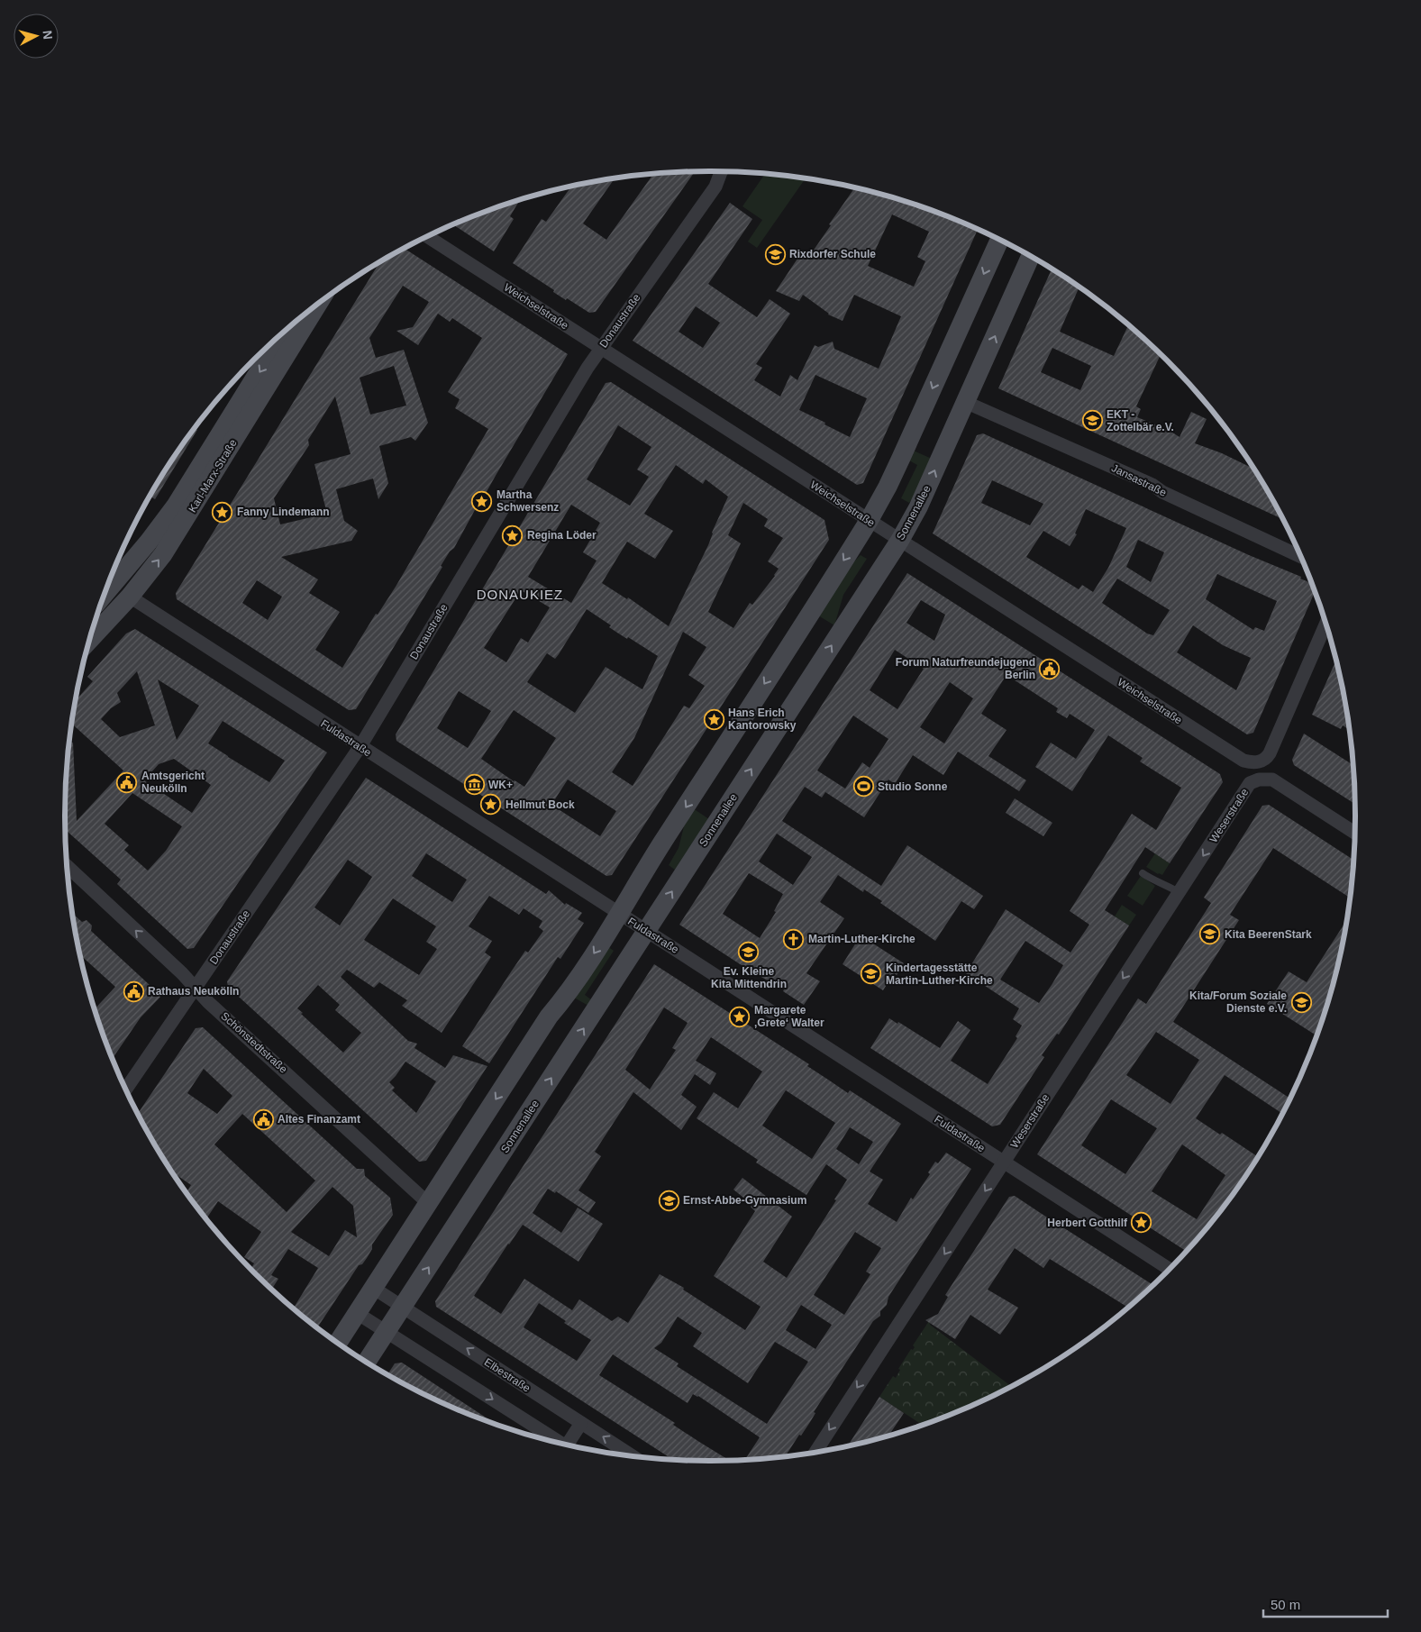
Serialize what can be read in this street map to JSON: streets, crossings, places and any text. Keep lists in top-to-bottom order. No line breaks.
{"streets":{"main road":["Karl-Marx-Straße","Sonnenallee"],"street":["Weichselstraße","Donaustraße","Jansastraße","Fuldastraße","Weserstraße","Schönstedtstraße","Elbestraße"]},"crossings":[["Weichselstraße","Donaustraße"],["Weichselstraße","Sonnenallee"],["Donaustraße","Fuldastraße"],["Donaustraße","Schönstedtstraße"],["Karl-Marx-Straße","Fuldastraße"],["Jansastraße","Sonnenallee"],["Sonnenallee","Fuldastraße"],["Sonnenallee","Elbestraße"],["Fuldastraße","Weserstraße"]],"one_way":["Weserstraße","Schönstedtstraße"],"districts":["DONAUKIEZ"],"places":{"school or university":["Rixdorfer Schule","EKT - Zottelbär e.V.","Kita BeerenStark","Ev. Kleine Kita Mittendrin","Kindertagesstätte Martin-Luther-Kirche","Kita/Forum Soziale Dienste e.V.","Ernst-Abbe-Gymnasium"],"place":["Martha Schwersenz","Fanny Lindemann","Regina Löder","Hans Erich Kantorowsky","Hellmut Bock","Margarete ‚Grete‘ Walter","Herbert Gotthilf"],"public building":["Forum Naturfreundejugend Berlin","Amtsgericht Neukölln","Rathaus Neukölln","Altes Finanzamt"],"museum":["WK+"],"sports":["Studio Sonne"],"church":["Martin-Luther-Kirche"]},"scale_bar":"50 m","north":"right"}
